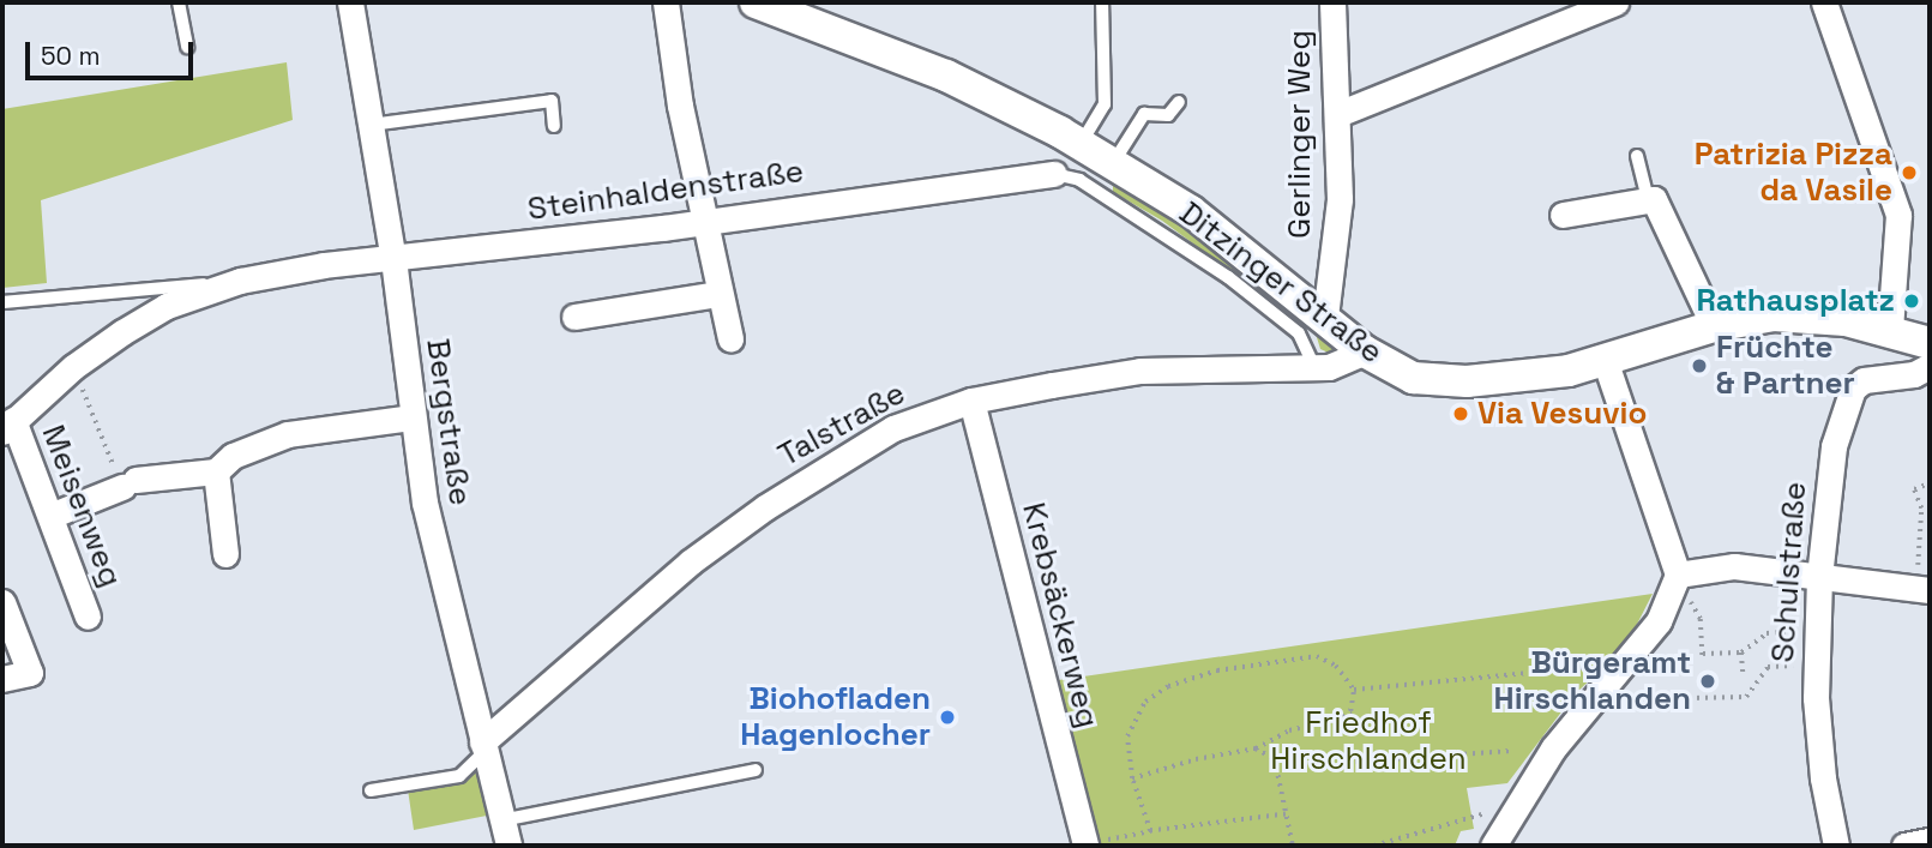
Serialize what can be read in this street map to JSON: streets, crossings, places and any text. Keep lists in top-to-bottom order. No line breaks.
{"streets":{"street":["Gerlinger Weg","Steinhaldenstraße","Ditzinger Straße","Bergstraße","Talstraße","Meisenweg","Schulstraße","Krebsäckerweg"]},"crossings":[["Gerlinger Weg","Ditzinger Straße"],["Steinhaldenstraße","Bergstraße"],["Steinhaldenstraße","Talstraße"],["Steinhaldenstraße","Meisenweg"],["Ditzinger Straße","Talstraße"],["Bergstraße","Talstraße"],["Talstraße","Krebsäckerweg"]],"parks":["Friedhof Hirschlanden"],"places":["Patrizia Pizza da Vasile","Rathausplatz","Früchte & Partner","Via Vesuvio","Bürgeramt Hirschlanden","Biohofladen Hagenlocher"],"scale_bar":"50 m"}
